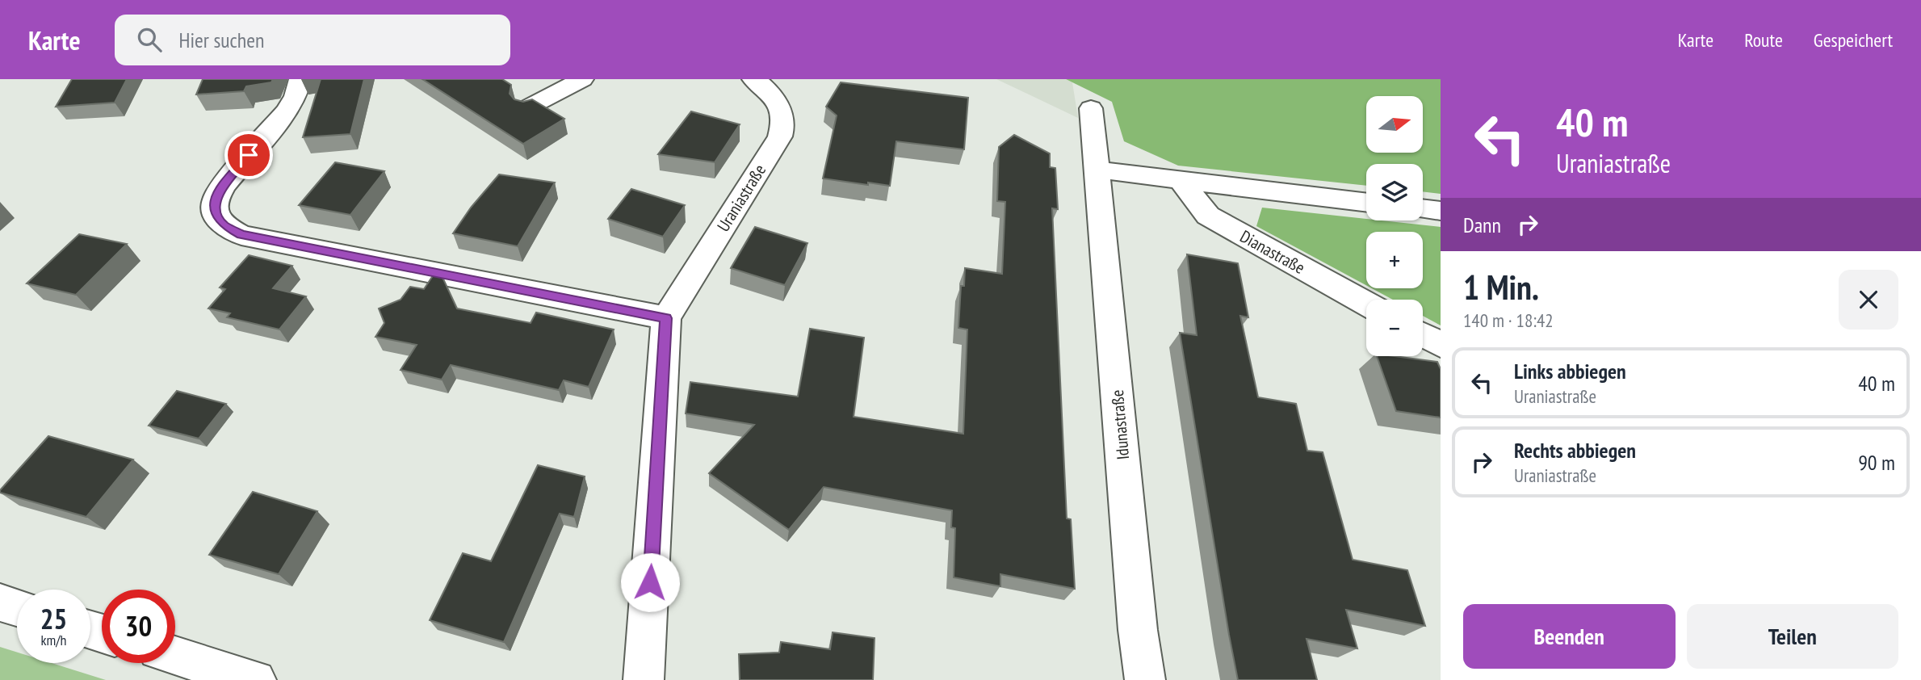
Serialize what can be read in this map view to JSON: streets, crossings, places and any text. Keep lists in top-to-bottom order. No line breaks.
{"streets":{"street":["Uraniastraße","Dianastraße","Idunastraße"]},"north":"right","page":{"header":"Karte","search":"Hier suchen","nav":["Karte","Route","Gespeichert"],"turn":["40 m","Uraniastraße"],"map_buttons":["+","−"],"then":"Dann","heading":["1 Min.","140 m · 18:42"],"list":[{"name":"Links abbiegen","note":"Uraniastraße","value":"40 m"},{"name":"Rechts abbiegen","note":"Uraniastraße","value":"90 m"}],"speed":"25 km/h","limit":"30","buttons":["Beenden","Teilen"]}}
